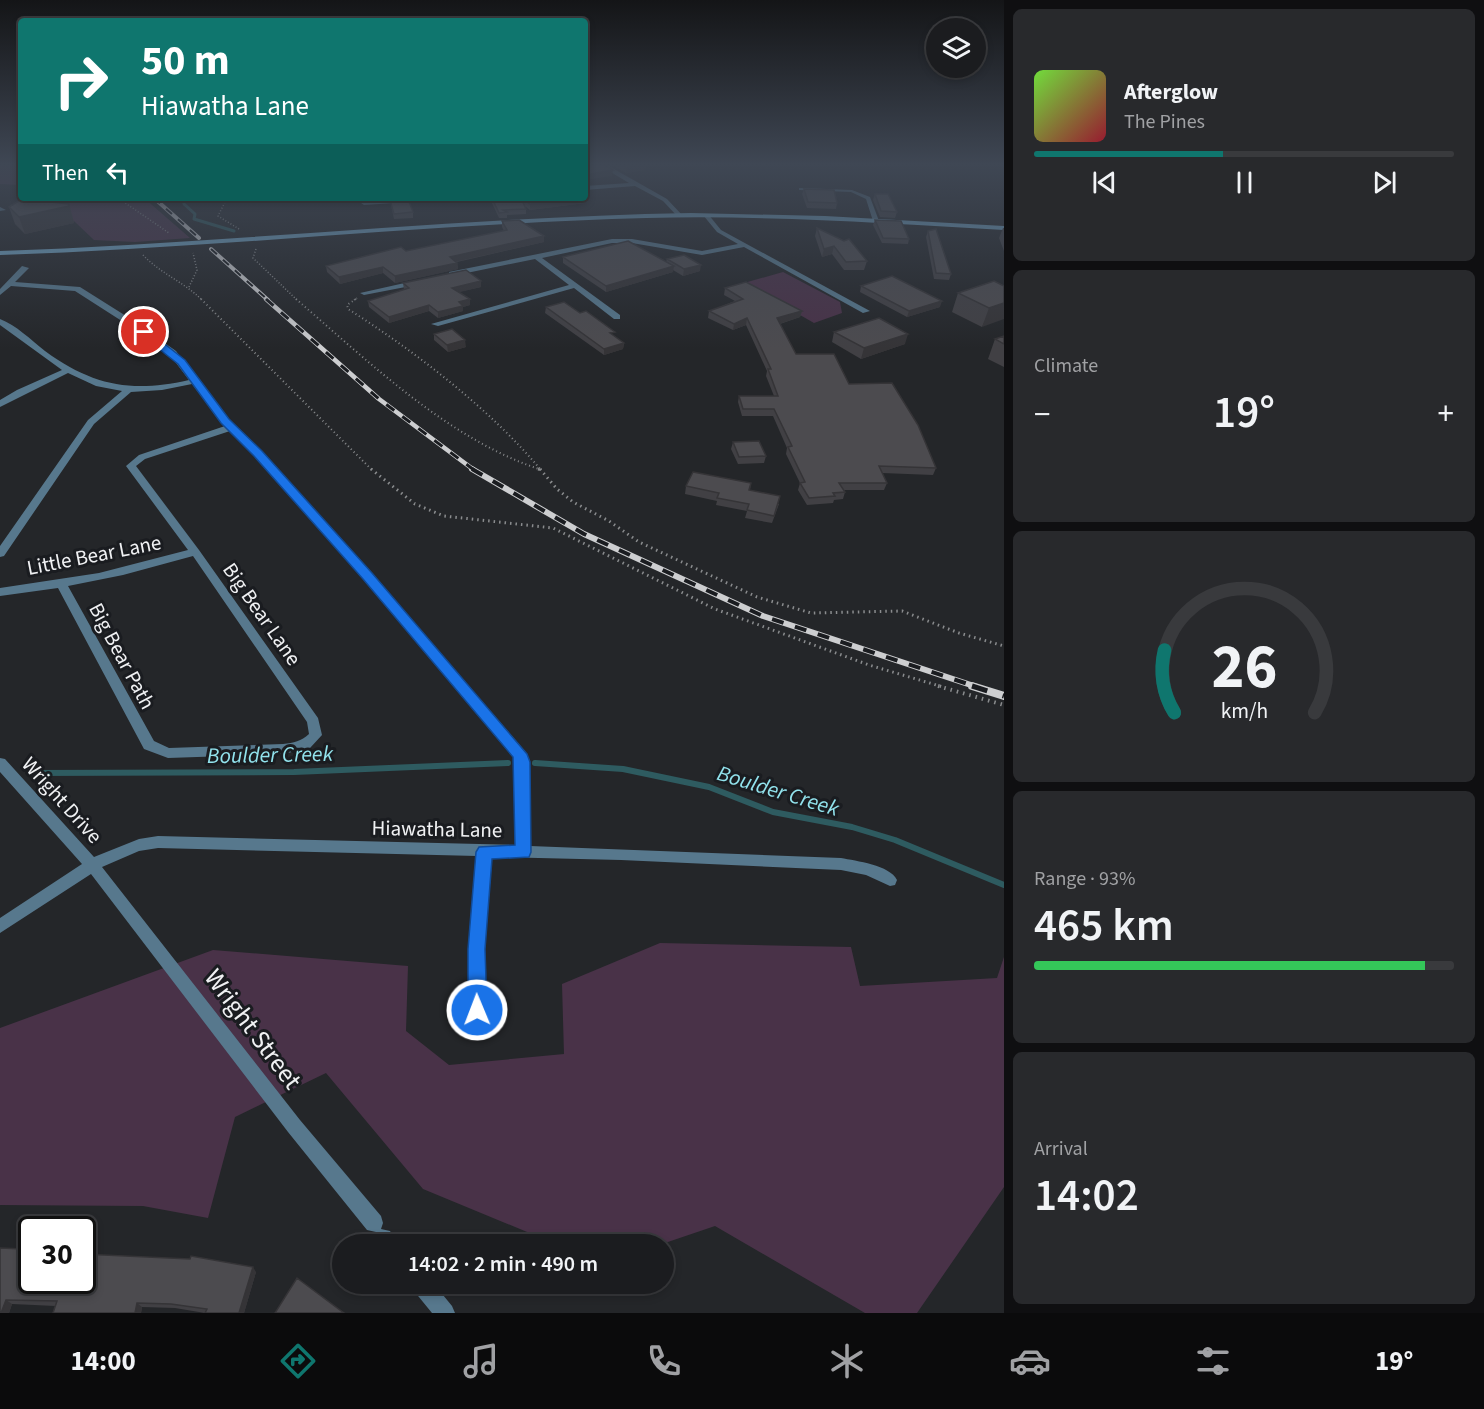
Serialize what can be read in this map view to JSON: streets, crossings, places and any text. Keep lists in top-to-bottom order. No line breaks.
{"streets":{"street":["Little Bear Lane","Big Bear Lane","Big Bear Path","Wright Drive","Hiawatha Lane","Wright Street"]},"crossings":[["Little Bear Lane","Big Bear Lane"],["Little Bear Lane","Big Bear Path"],["Big Bear Lane","Big Bear Path"],["Wright Drive","Hiawatha Lane"],["Wright Drive","Wright Street"],["Hiawatha Lane","Wright Street"]],"water":["Boulder Creek"],"page":{"turn":["50 m","Hiawatha Lane"],"song":["Afterglow","The Pines"],"then":"Then","tile":["Climate",["Range · 93%","465 km"],["Arrival","14:02"]],"heat":["−","19°","+"],"limit":"30","trip":"14:02 · 2 min · 490 m","tabs":["14:00","19°"],"gauge":["26","km/h"]}}
